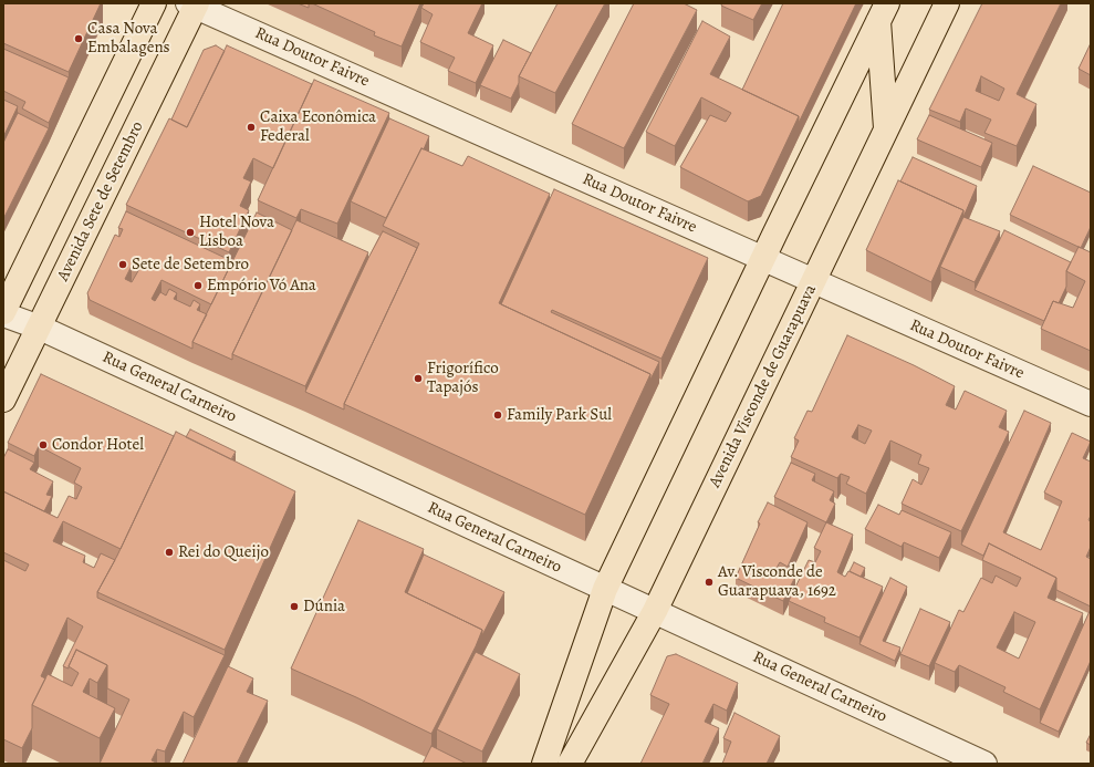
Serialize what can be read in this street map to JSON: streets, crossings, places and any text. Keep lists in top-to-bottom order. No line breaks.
{"streets":{"main road":["Avenida Sete de Setembro","Avenida Visconde de Guarapuava"],"street":["Rua Doutor Faivre","Rua General Carneiro"]},"crossings":[["Rua Doutor Faivre","Avenida Sete de Setembro"],["Rua Doutor Faivre","Avenida Visconde de Guarapuava"],["Avenida Sete de Setembro","Rua General Carneiro"],["Avenida Visconde de Guarapuava","Rua General Carneiro"]],"places":["Casa Nova Embalagens","Caixa Econômica Federal","Hotel Nova Lisboa","Sete de Setembro","Empório Vó Ana","Frigorífico Tapajós","Family Park Sul","Condor Hotel","Rei do Queijo","Av. Visconde de Guarapuava, 1692","Dúnia"]}
